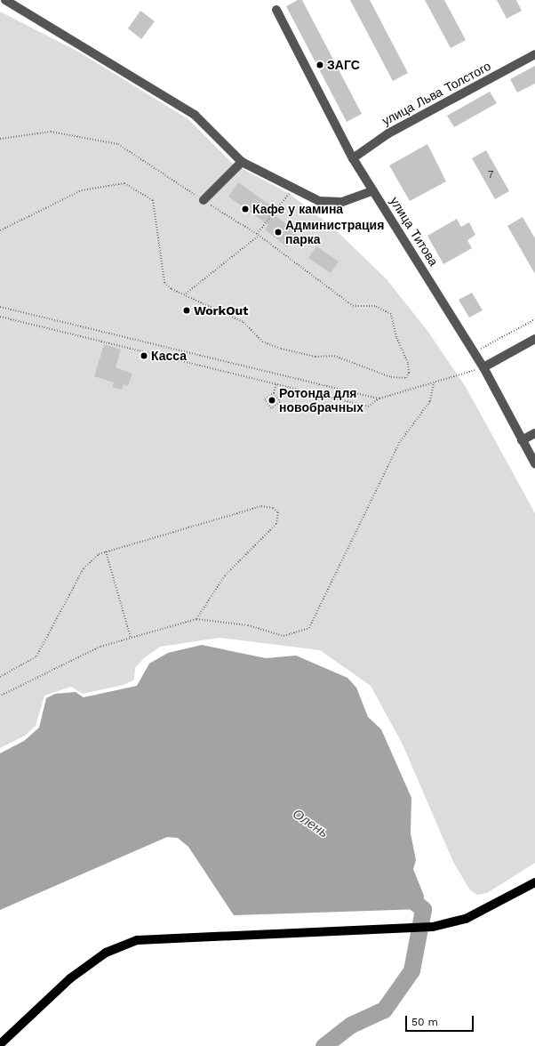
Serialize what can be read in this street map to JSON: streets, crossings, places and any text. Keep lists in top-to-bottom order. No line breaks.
{"streets":{"street":["улица Льва Толстого","улица Титова"]},"crossings":[["улица Льва Толстого","улица Титова"]],"water":["Олень"],"places":["ЗАГС","Кафе у камина","Администрация парка","WorkOut","Касса","Ротонда для новобрачных"],"house_numbers":["7"],"scale_bar":"50 m"}
